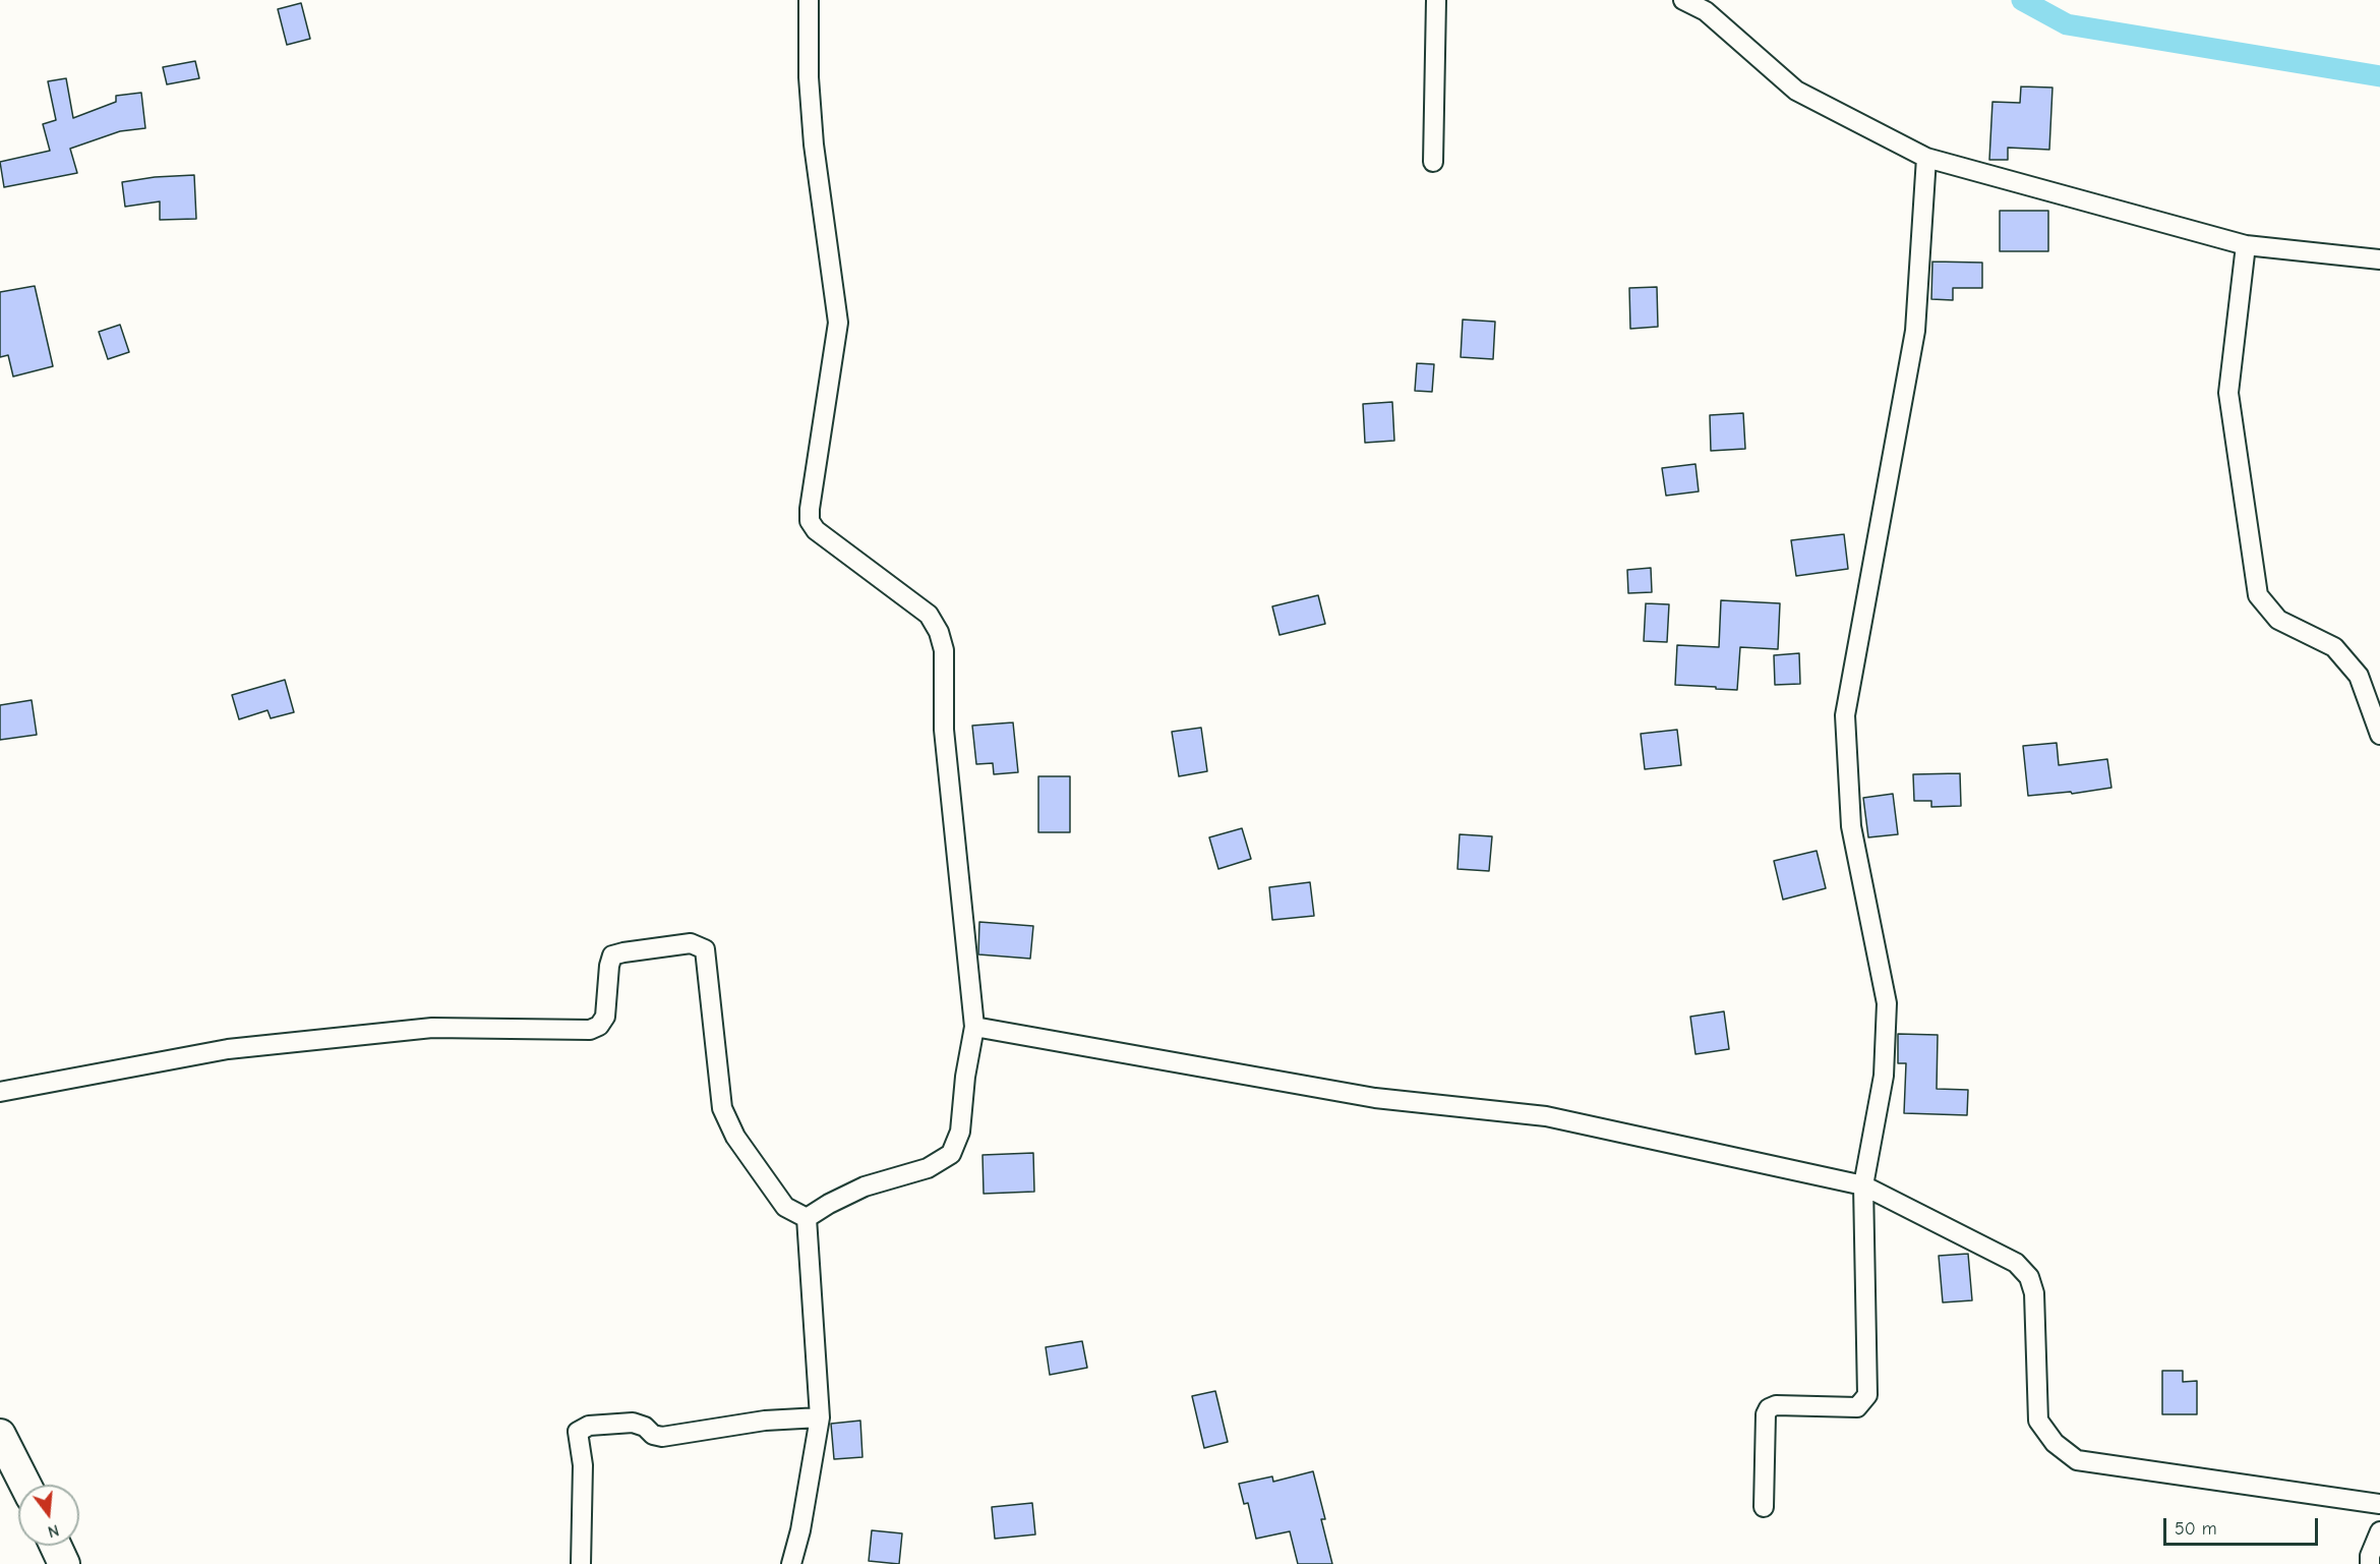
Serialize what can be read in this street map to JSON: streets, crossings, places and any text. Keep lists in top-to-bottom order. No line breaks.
{"scale_bar":"50 m","north":"bottom"}
